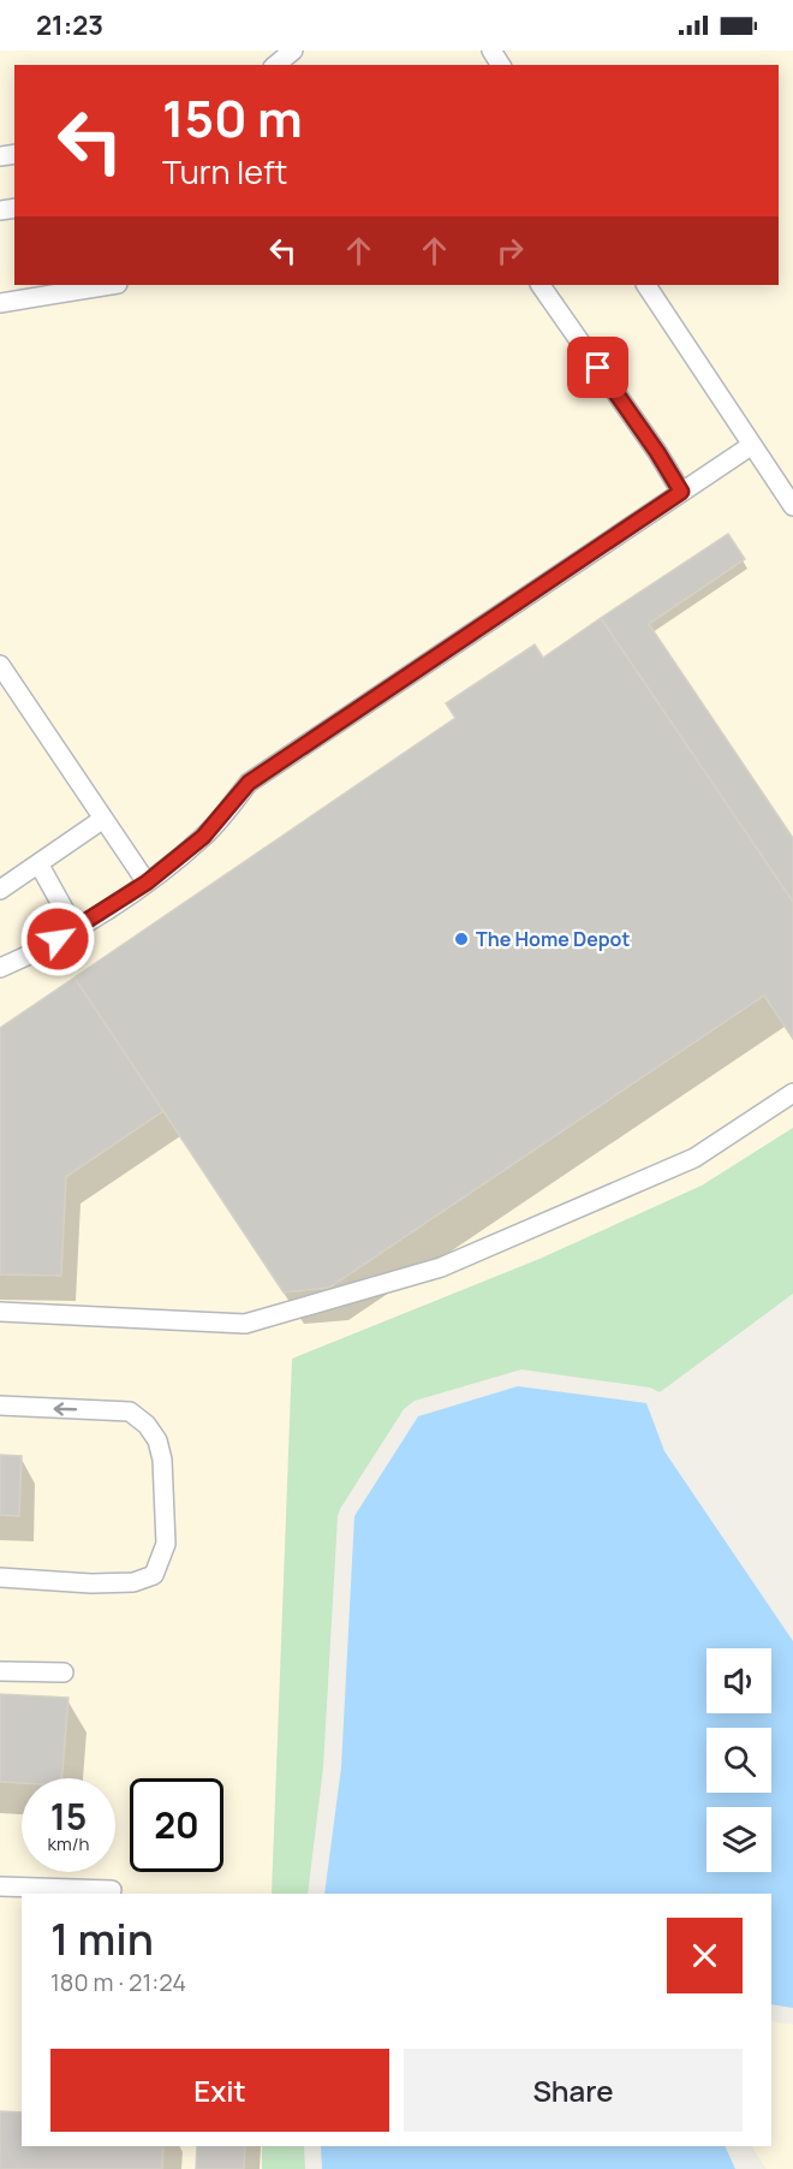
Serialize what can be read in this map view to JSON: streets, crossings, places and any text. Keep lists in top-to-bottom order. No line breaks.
{"places":["The Home Depot"],"page":{"status":"21:23","turn":["150 m","Turn left"],"speed":"15 km/h","limit":"20","heading":["1 min","180 m · 21:24"],"buttons":["Exit","Share"]}}
